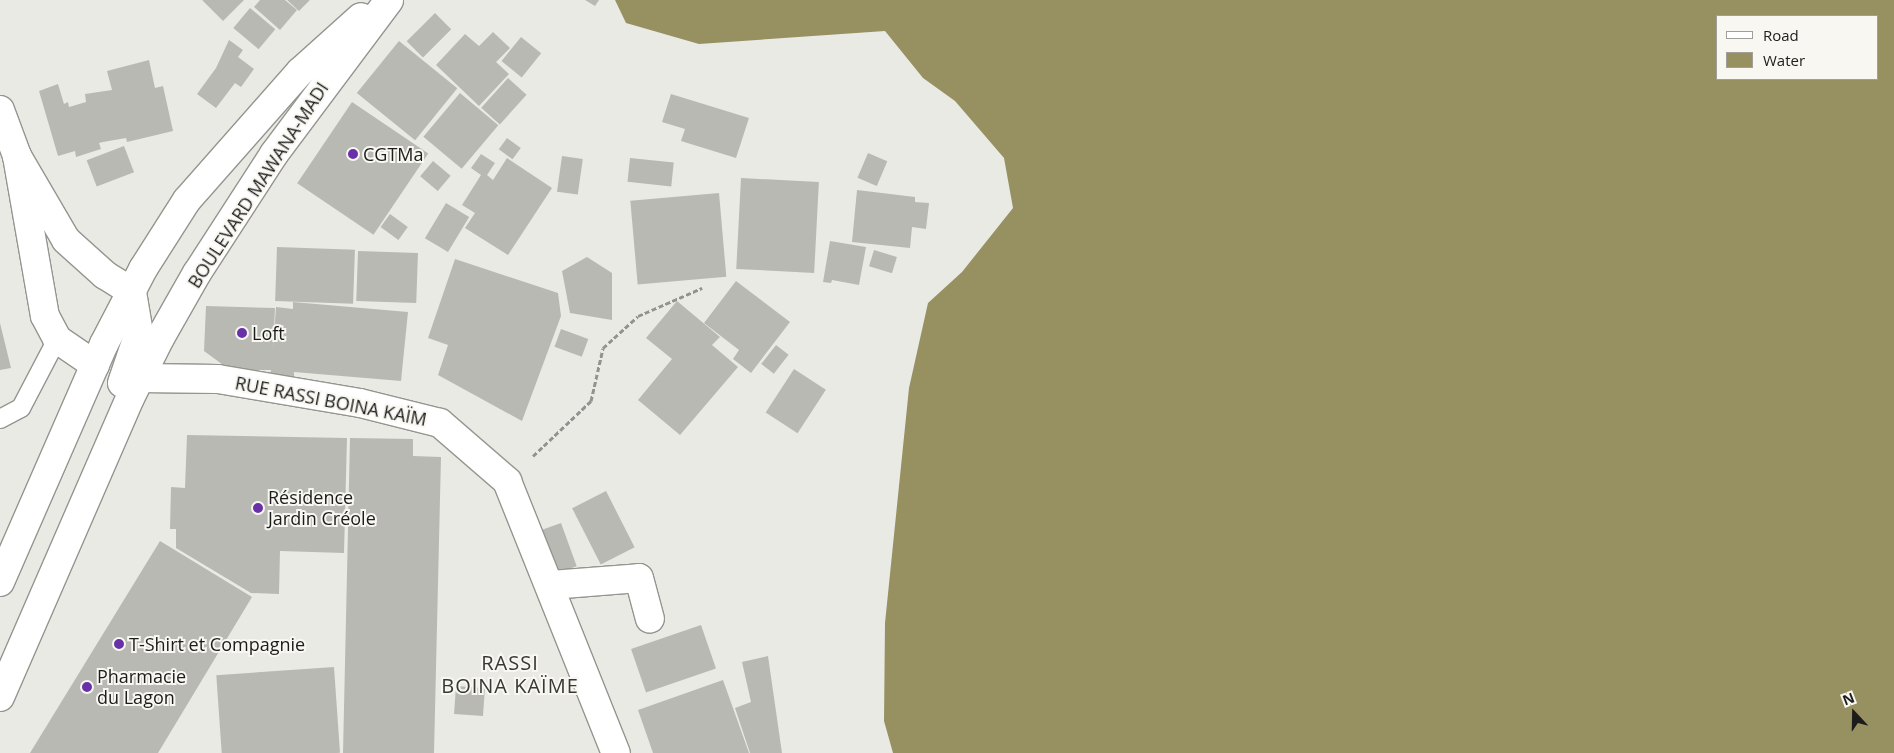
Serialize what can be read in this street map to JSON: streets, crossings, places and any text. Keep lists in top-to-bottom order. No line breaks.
{"streets":{"main road":["BOULEVARD MAWANA-MADI","RUE RASSI BOINA KAÏM"]},"crossings":[["BOULEVARD MAWANA-MADI","RUE RASSI BOINA KAÏM"]],"districts":["RASSI BOINA KAÏME"],"places":["CGTMa","Loft","Résidence Jardin Créole","T-Shirt et Compagnie","Pharmacie du Lagon"],"legend":["Road","Water"],"north":"top"}
